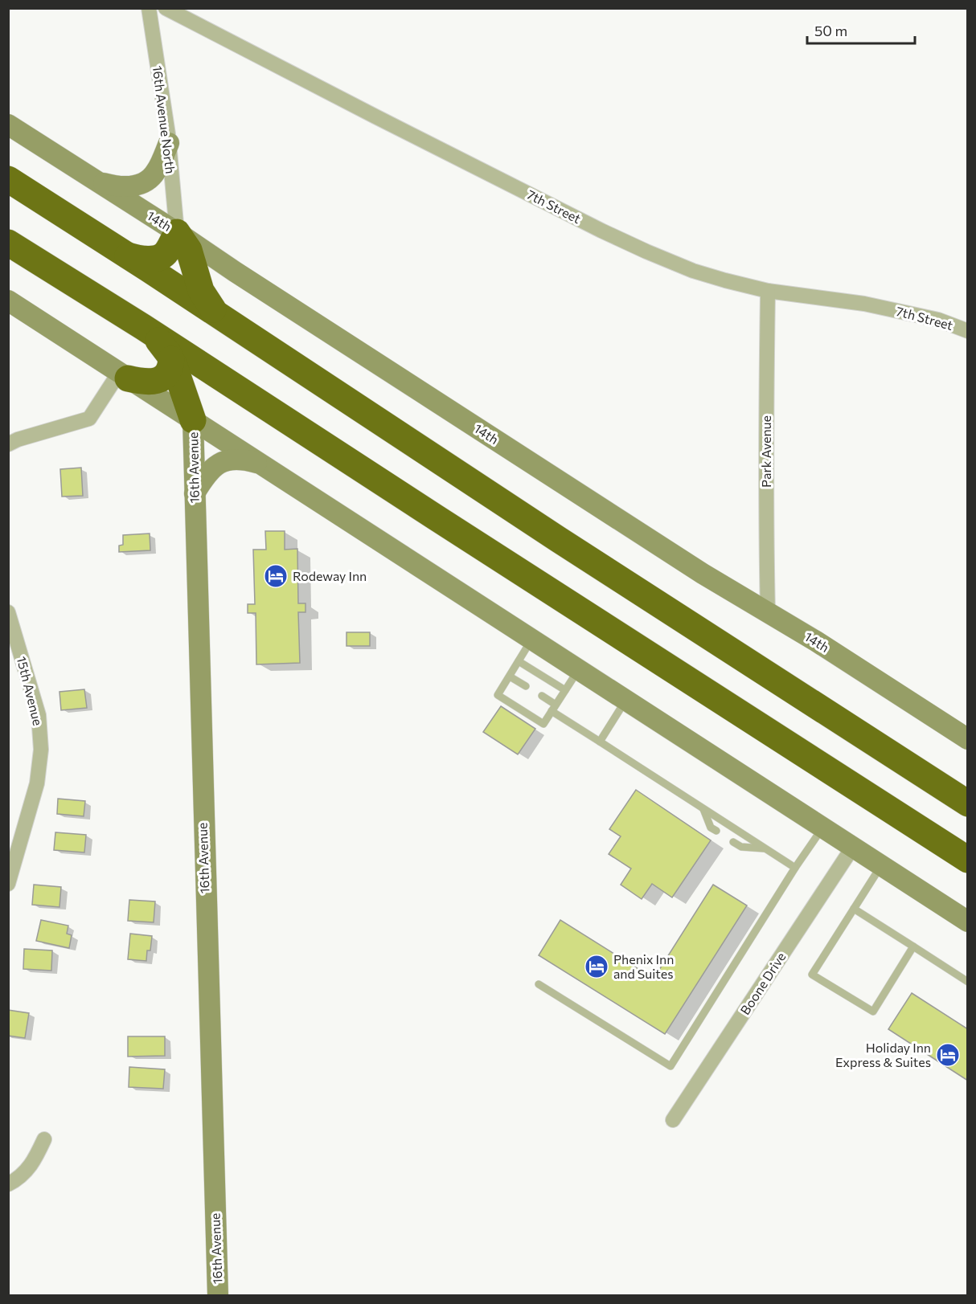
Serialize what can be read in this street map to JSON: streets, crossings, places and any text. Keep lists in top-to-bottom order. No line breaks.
{"streets":{"street":["16th Avenue North","7th Street","14th","Park Avenue","16th Avenue","15th Avenue","Boone Drive"]},"crossings":[["16th Avenue North","14th"],["7th Street","Park Avenue"],["14th","Park Avenue"]],"places":{"hotel":["Rodeway Inn","Phenix Inn and Suites","Holiday Inn Express & Suites"]},"scale_bar":"50 m"}
